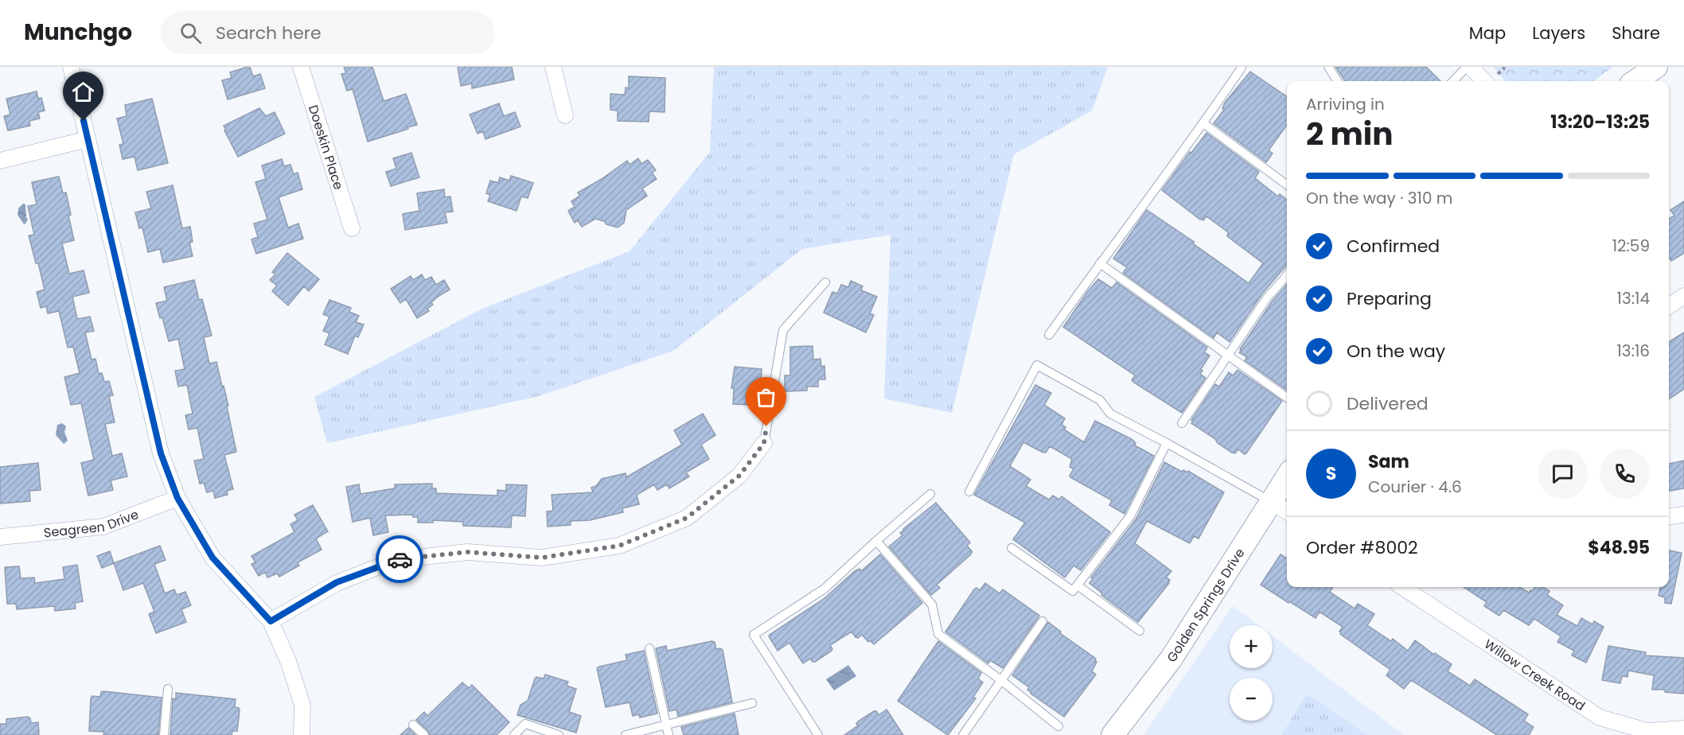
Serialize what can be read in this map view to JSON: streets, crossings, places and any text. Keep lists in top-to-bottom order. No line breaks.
{"streets":{"main road":["Golden Springs Drive"],"street":["Doeskin Place","Seagreen Drive","Willow Creek Road"]},"page":{"header":"Munchgo","search":"Search here","nav":["Map","Layers","Share"],"heading":["2 min","Arriving in","13:20–13:25"],"panel":["Sam","Courier · 4.6","Order #8002","$48.95"],"bar":"On the way · 310 m","list":[["Confirmed","12:59"],["Preparing","13:14"],["On the way","13:16"],"Delivered"],"round":"S","map_buttons":["+","−"]}}
